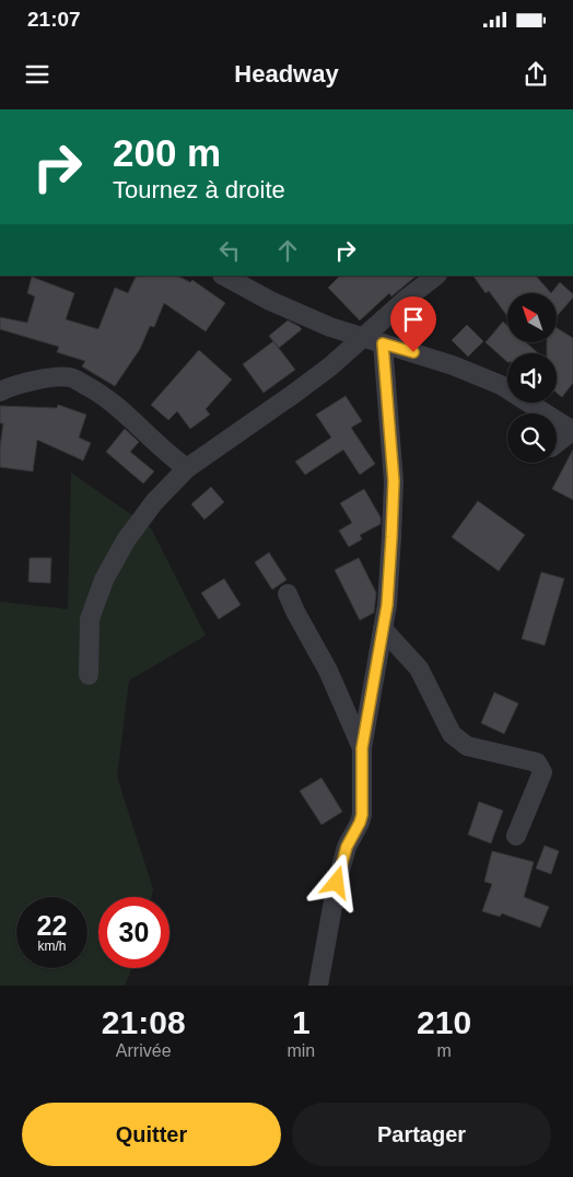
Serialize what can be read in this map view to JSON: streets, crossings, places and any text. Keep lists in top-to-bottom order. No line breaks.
{"north":"top left","page":{"status":"21:07","header":"Headway","turn":["200 m","Tournez à droite"],"speed":"22 km/h","limit":"30","eta":["21:08","Arrivée","1","min","210","m"],"buttons":["Quitter","Partager"]}}
